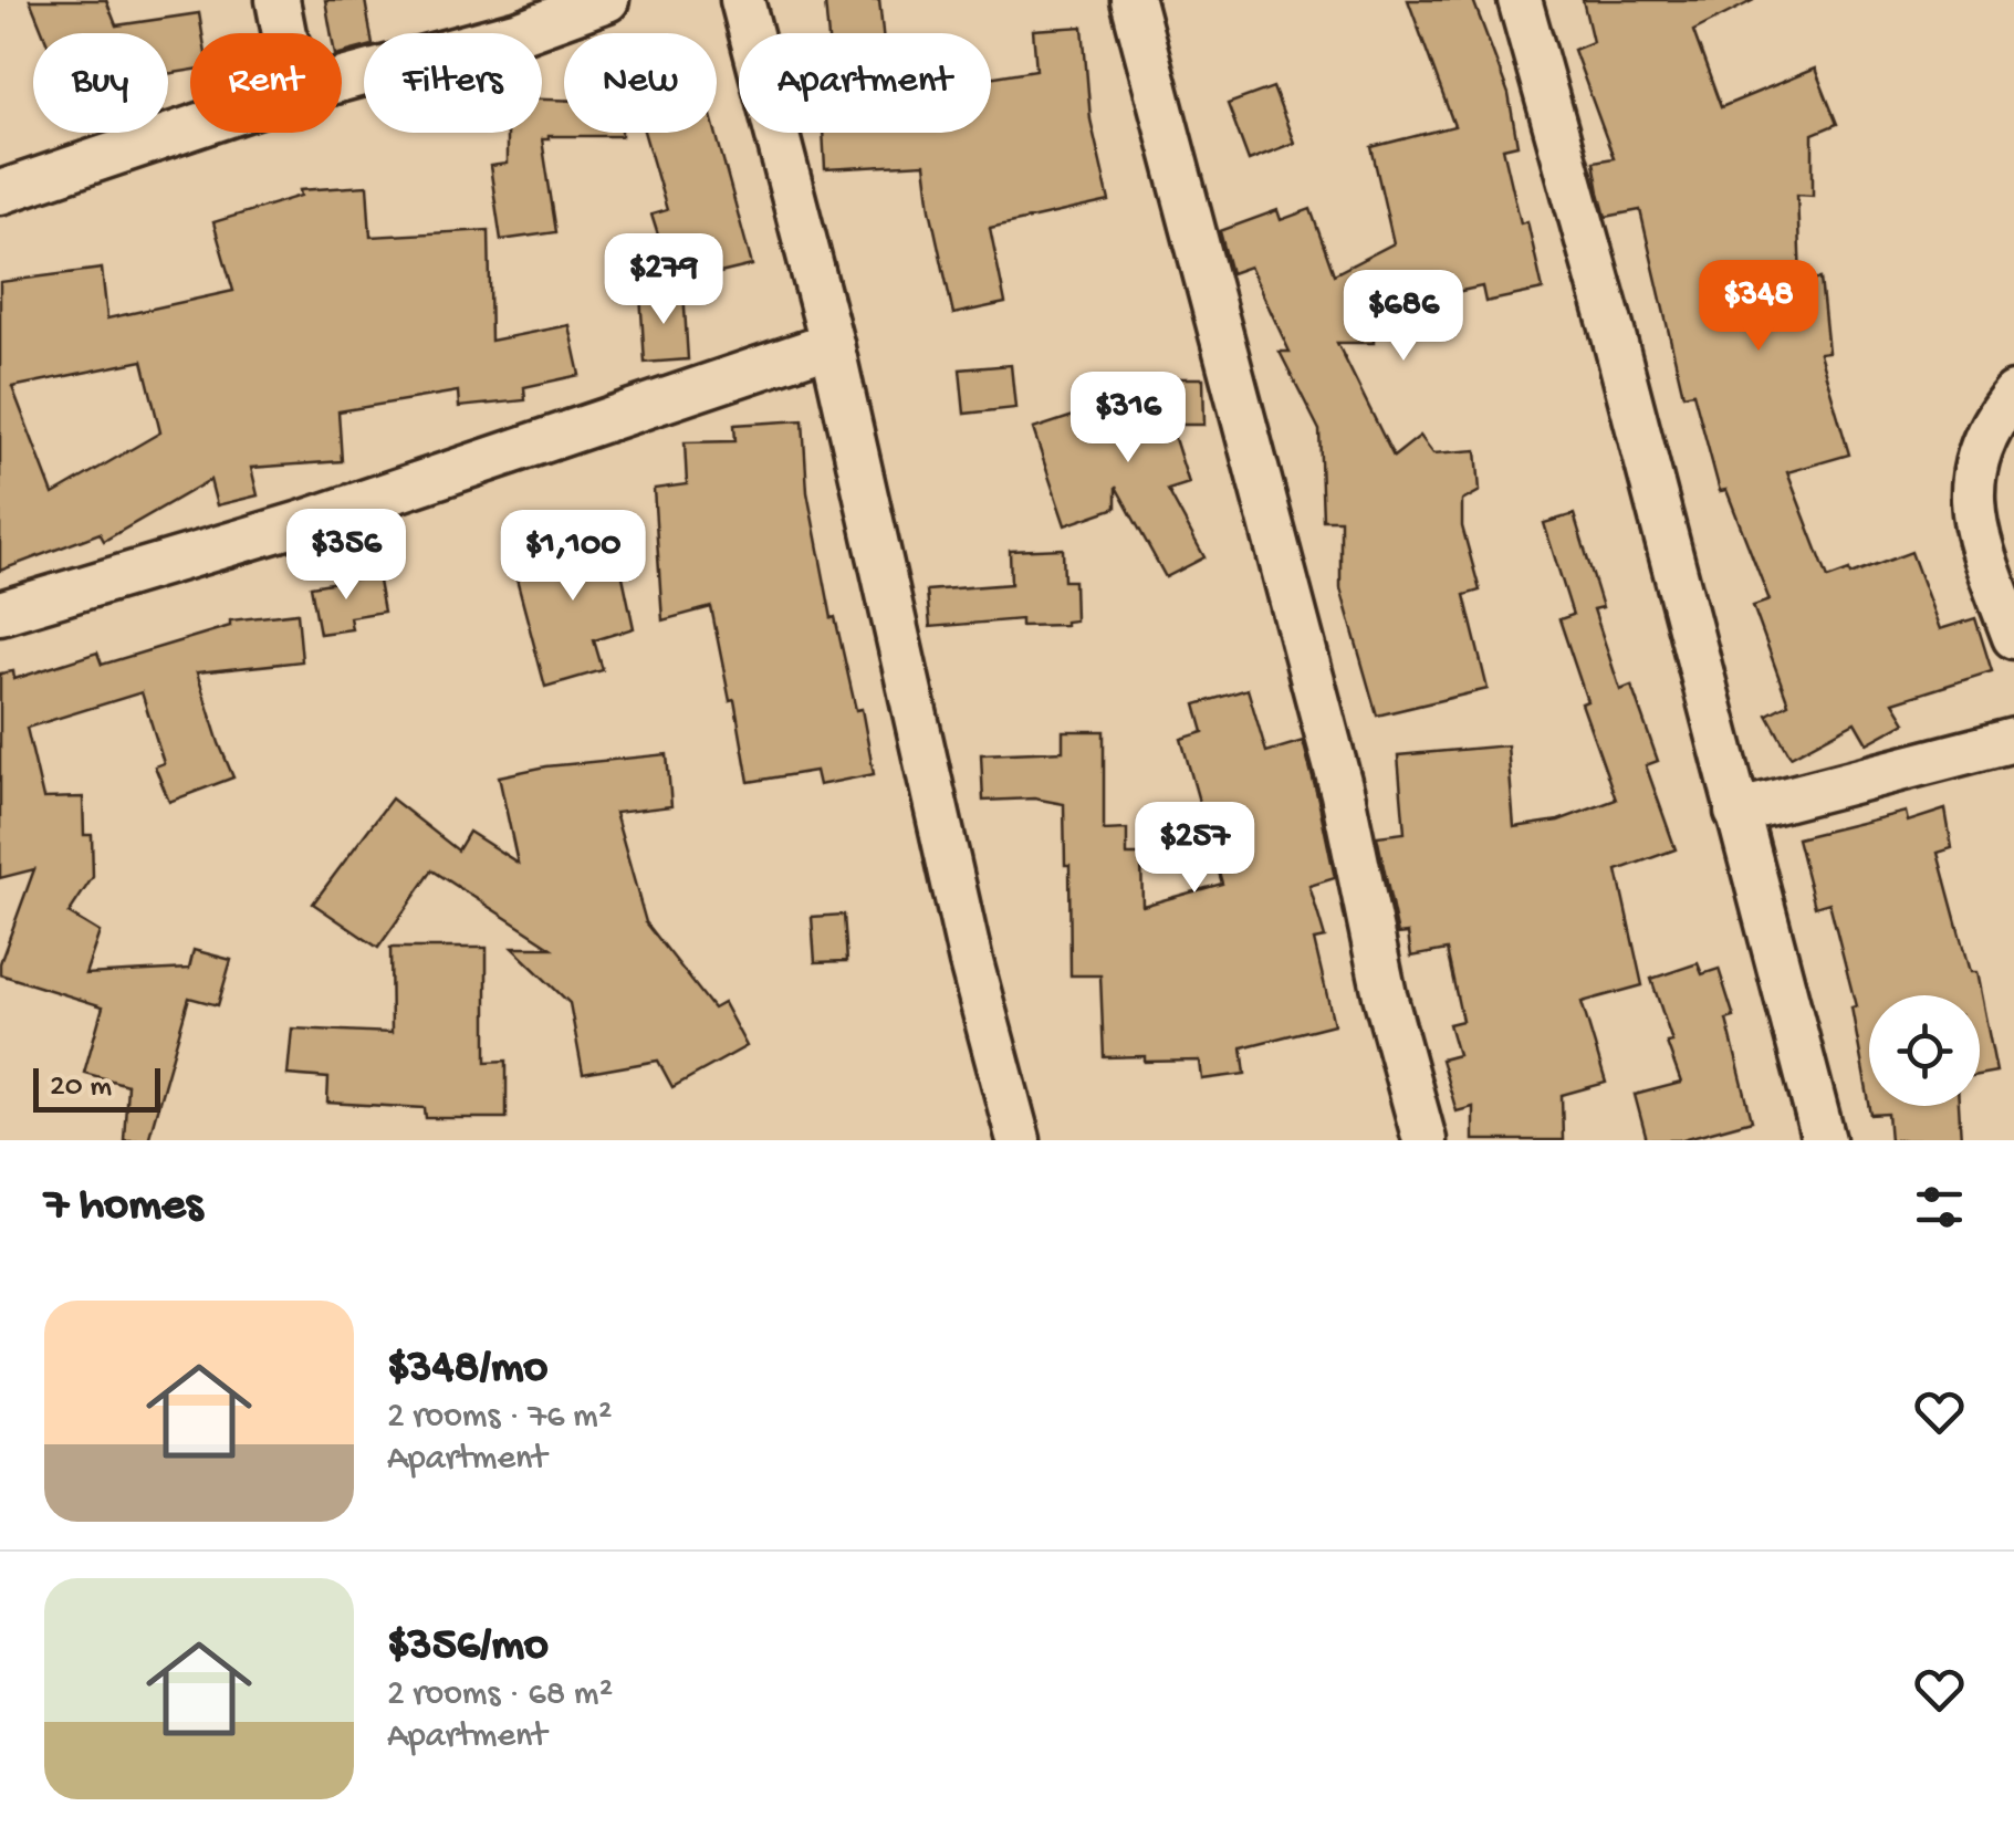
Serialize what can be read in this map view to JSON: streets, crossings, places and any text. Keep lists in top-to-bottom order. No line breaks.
{"scale_bar":"20 m","page":{"chip":["Buy","Rent","Filters","New","Apartment"],"price":["$279","$348","$686","$316","$356","$1,100","$257"],"scale":"20 m","heading":"7 homes","list":[{"name":"$348/mo","note":"2 rooms · 76 m² · Apartment"},{"name":"$356/mo","note":"2 rooms · 68 m² · Apartment"}]}}
